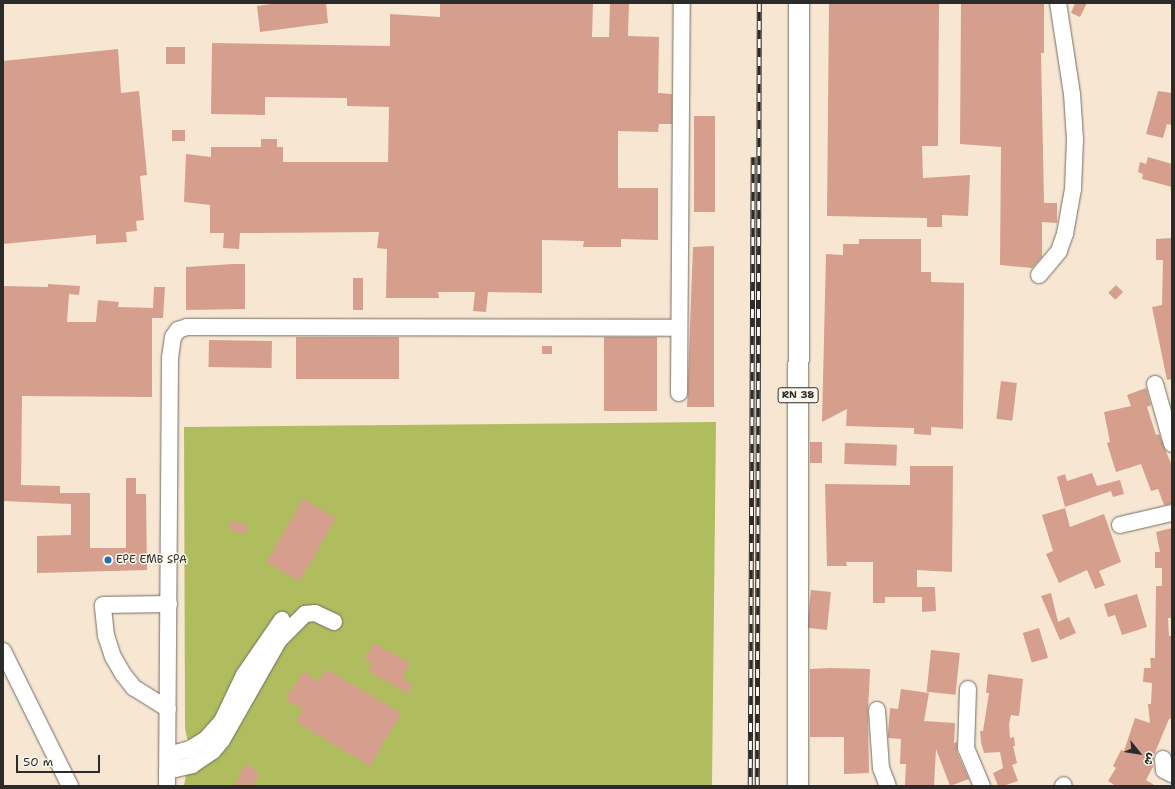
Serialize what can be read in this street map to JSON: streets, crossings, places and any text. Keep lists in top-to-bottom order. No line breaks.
{"streets":{"main road":["RN 38"]},"places":["EPE EMB SPA"],"scale_bar":"50 m","north":"bottom right"}
